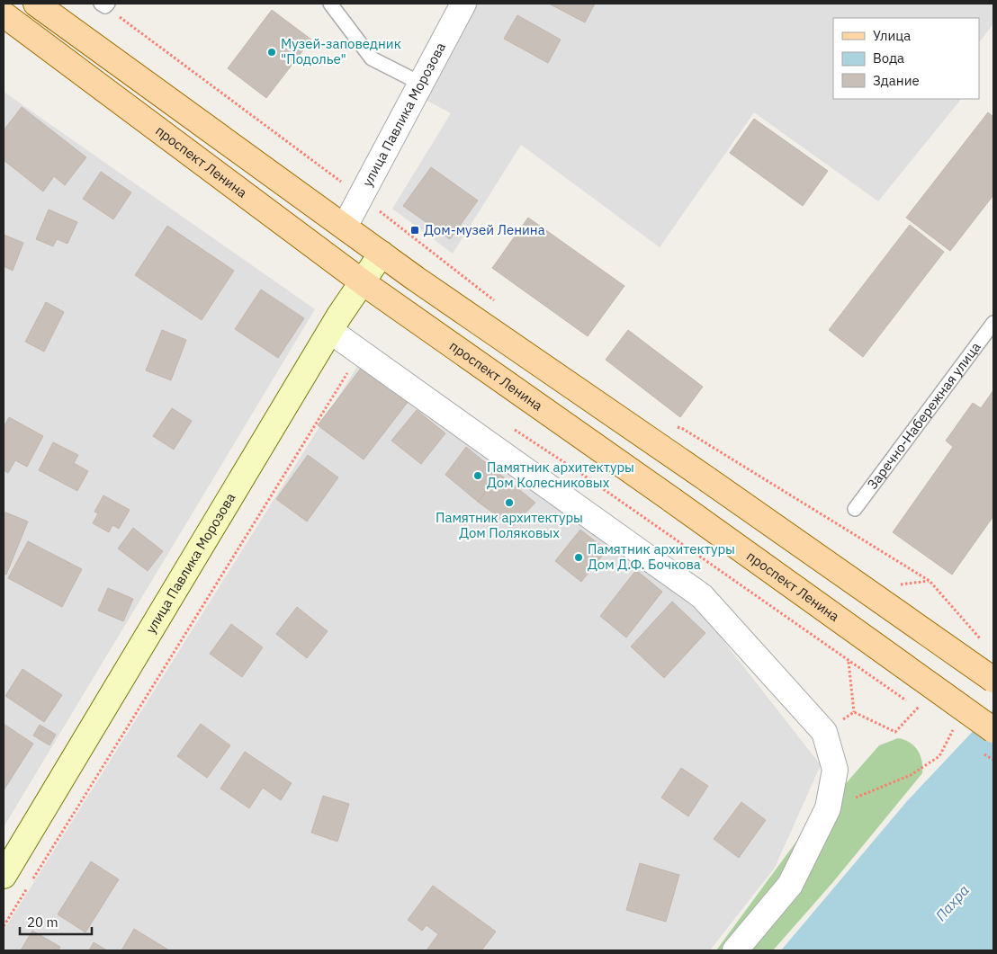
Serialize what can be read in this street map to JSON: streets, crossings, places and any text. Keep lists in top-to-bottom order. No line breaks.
{"streets":{"main road":["проспект Ленина"],"street":["улица Павлика Морозова"],"lane":["Заречно-Набережная улица"]},"crossings":[["улица Павлика Морозова","проспект Ленина"]],"water":["Пахра"],"places":{"other":["Музей-заповедник \"Подолье\"","Памятник архитектуры Дом Колесниковых","Памятник архитектуры Дом Поляковых","Памятник архитектуры Дом Д.Ф. Бочкова"],"transit":["Дом-музей Ленина"]},"legend":["Улица","Вода","Здание"],"scale_bar":"20 m"}
